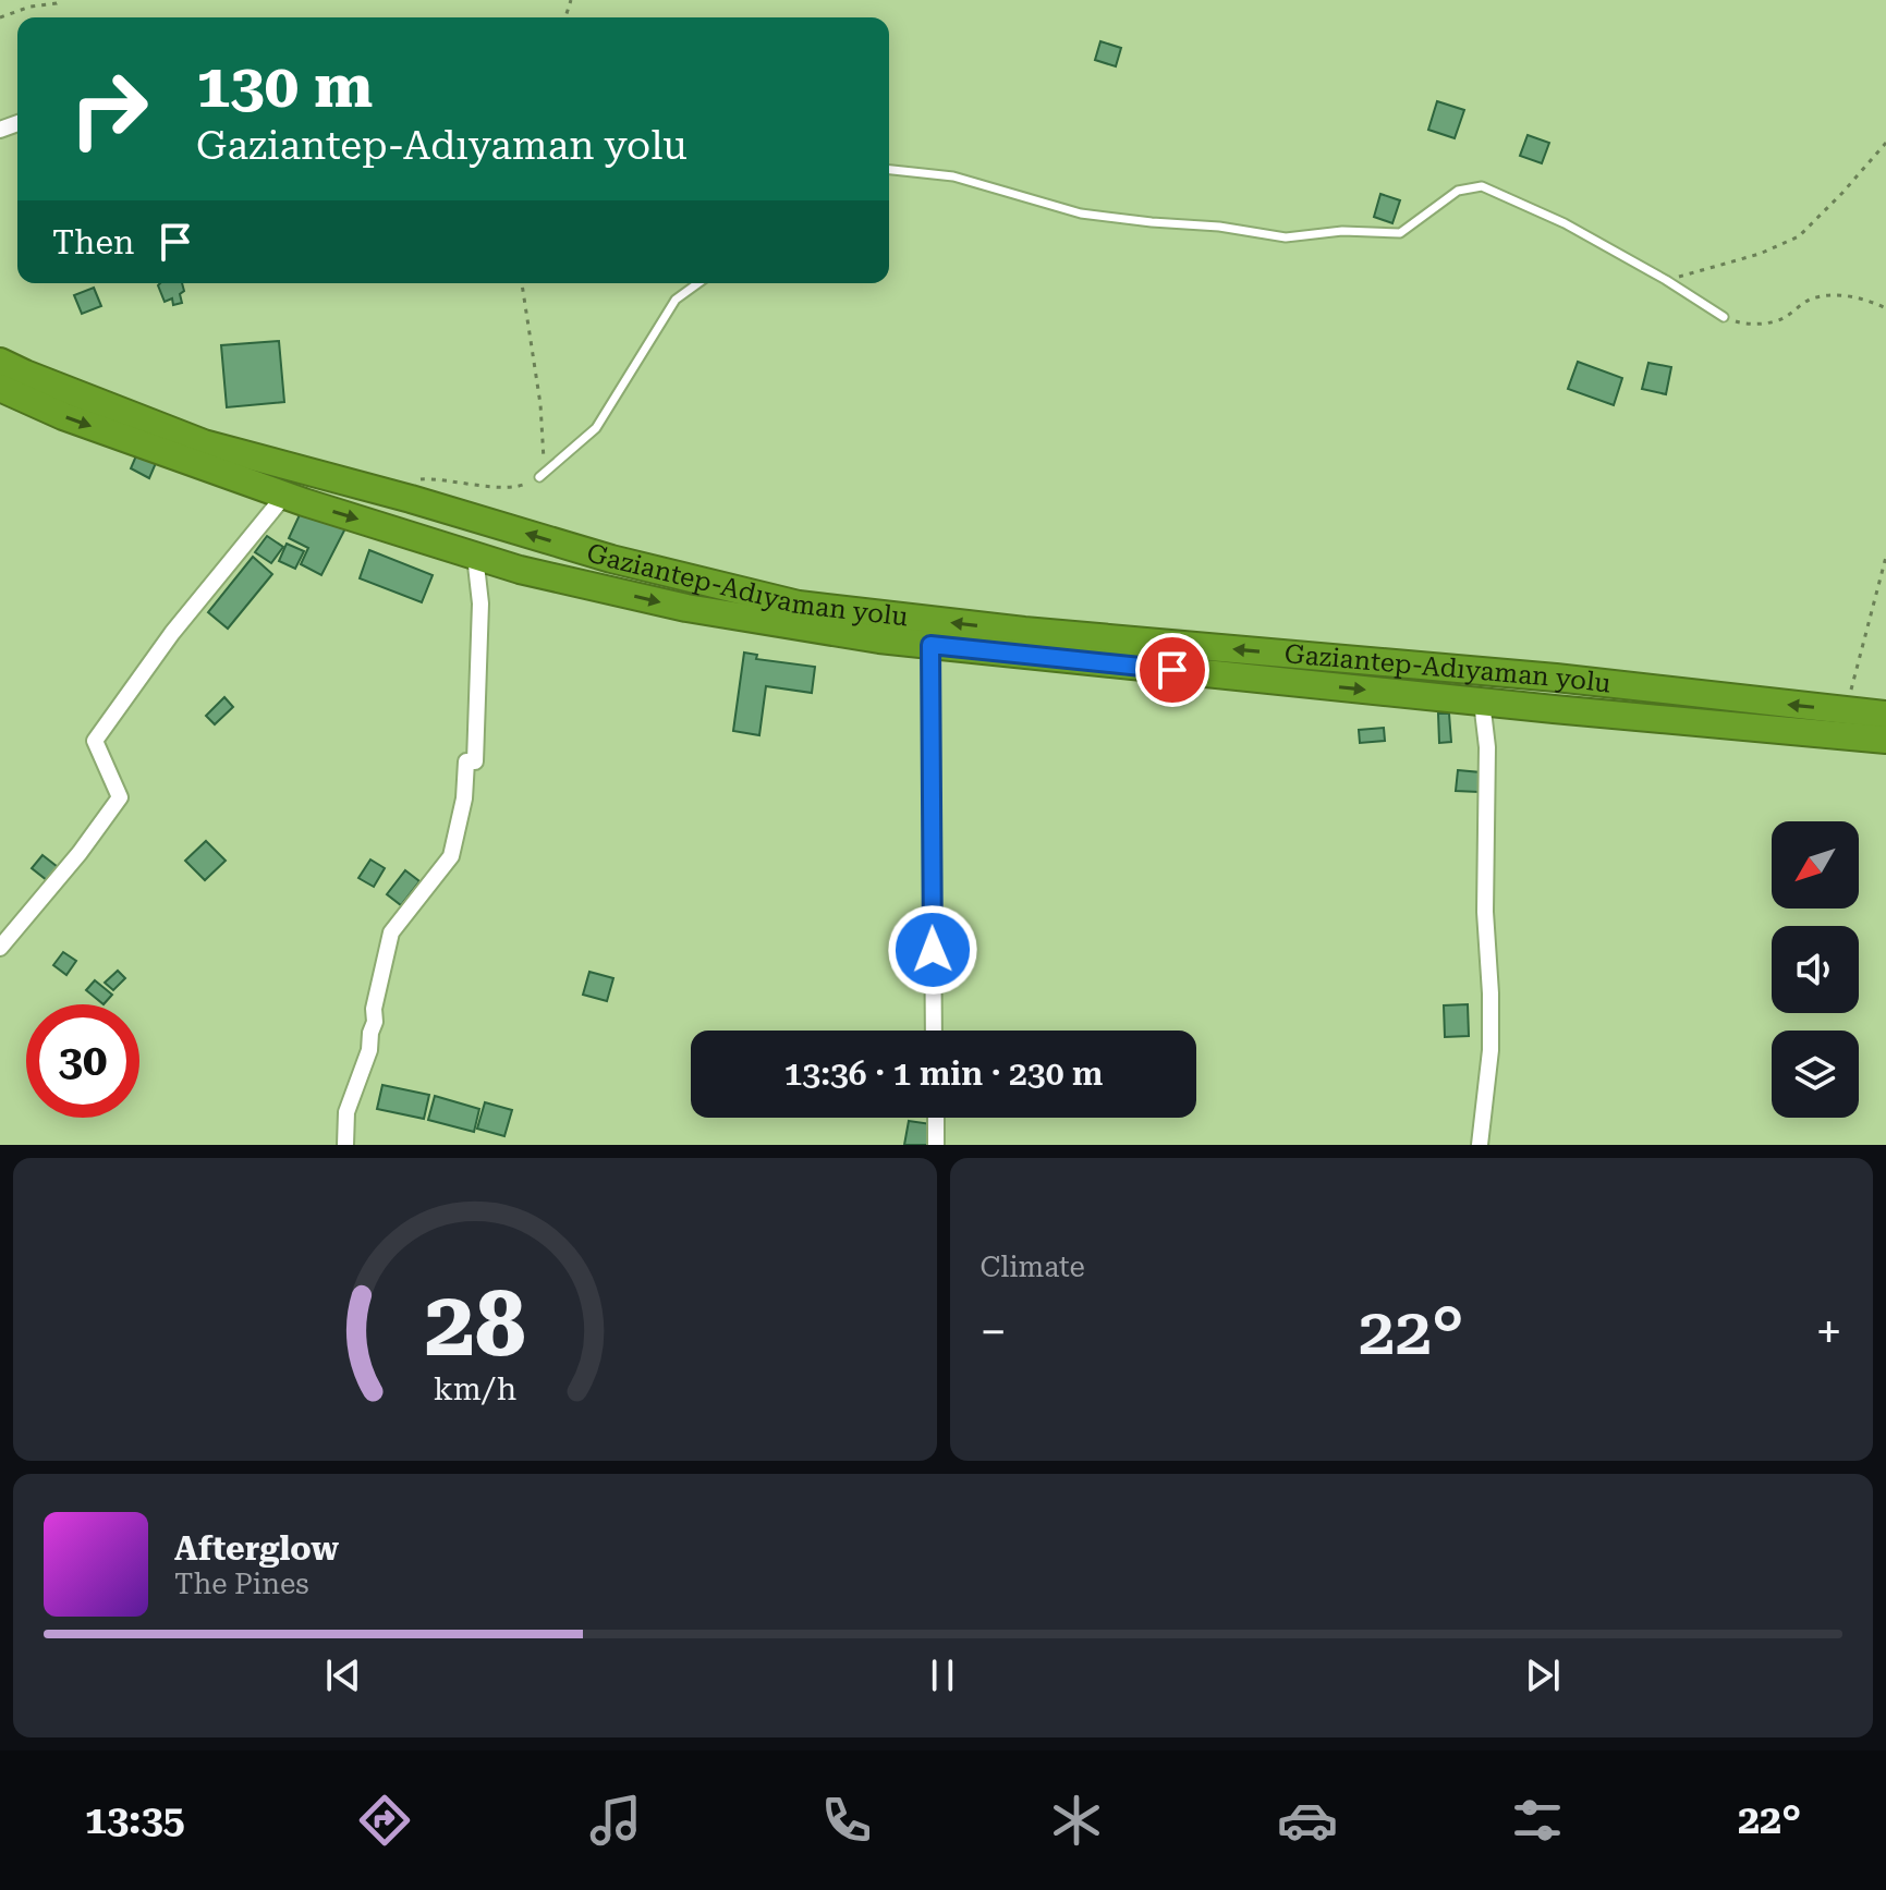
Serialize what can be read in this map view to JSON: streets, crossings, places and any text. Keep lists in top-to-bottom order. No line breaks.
{"streets":{"highway":["Gaziantep-Adıyaman yolu"]},"north":"bottom left","page":{"turn":["130 m","Gaziantep-Adıyaman yolu"],"then":"Then","limit":"30","trip":"13:36 · 1 min · 230 m","tile":"Climate","heat":["−","22°","+"],"song":["Afterglow","The Pines"],"tabs":["13:35","22°"],"gauge":["28","km/h"]}}
